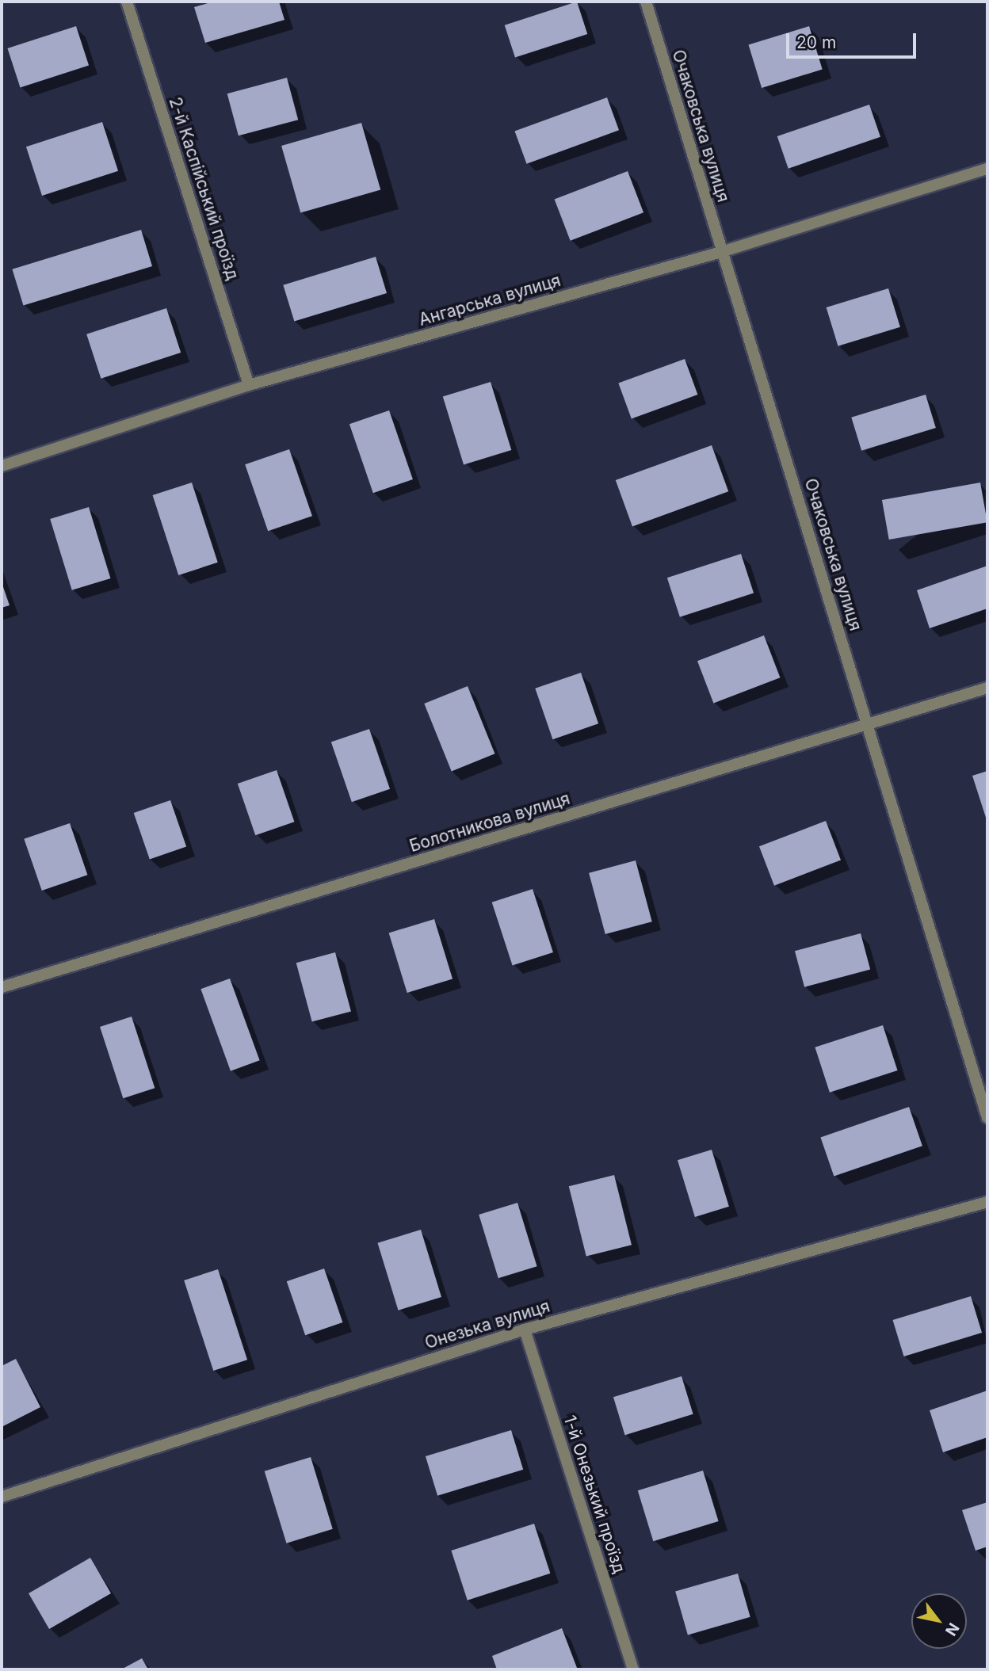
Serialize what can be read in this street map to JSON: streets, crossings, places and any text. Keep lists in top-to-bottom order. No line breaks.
{"streets":{"street":["Очаковська вулиця","2-й Каспійський проїзд","Ангарська вулиця","Болотникова вулиця","Онезька вулиця","1-й Онезький проїзд"]},"crossings":[["Очаковська вулиця","Ангарська вулиця"],["Очаковська вулиця","Болотникова вулиця"],["2-й Каспійський проїзд","Ангарська вулиця"],["Онезька вулиця","1-й Онезький проїзд"]],"scale_bar":"20 m","north":"bottom right"}
